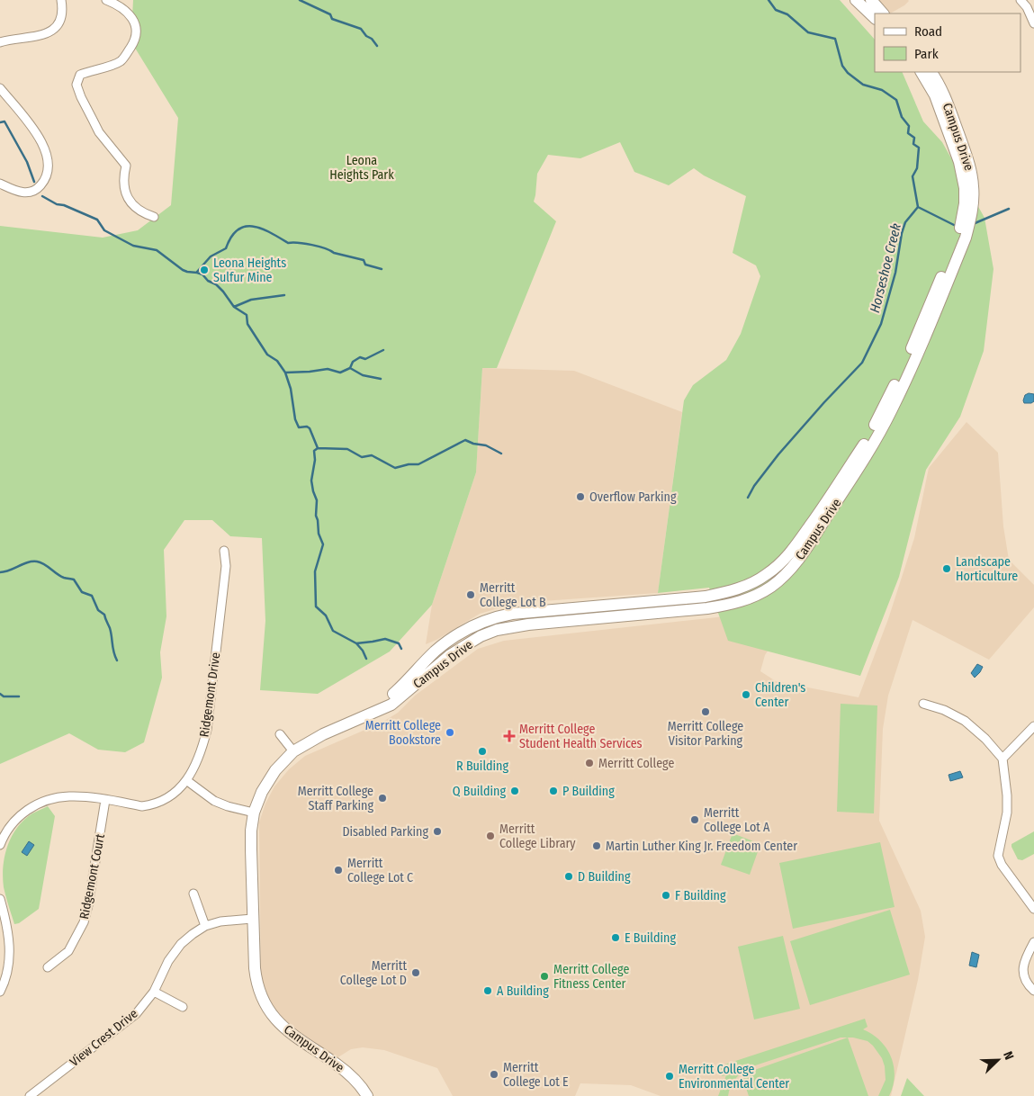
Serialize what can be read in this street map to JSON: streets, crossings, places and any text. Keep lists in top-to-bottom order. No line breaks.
{"streets":{"street":["Campus Drive","Ridgemont Drive","Ridgemont Court","View Crest Drive"]},"crossings":[["Campus Drive","View Crest Drive"],["Ridgemont Drive","Ridgemont Court"]],"water":["Horseshoe Creek"],"parks":["Leona Heights Park"],"places":{"other":["Leona Heights Sulfur Mine","Overflow Parking","Landscape Horticulture","Merritt College Lot B","Children's Center","Merritt College Visitor Parking","Merritt College Bookstore","R Building","Merritt College","Q Building","P Building","Merritt College Staff Parking","Merritt College Lot A","Disabled Parking","Merritt College Library","Martin Luther King Jr. Freedom Center","Merritt College Lot C","D Building","F Building","E Building","Merritt College Lot D","Merritt College Fitness Center","A Building","Merritt College Lot E","Merritt College Environmental Center"],"health":["Merritt College Student Health Services"]},"legend":["Road","Park"],"north":"top right"}
